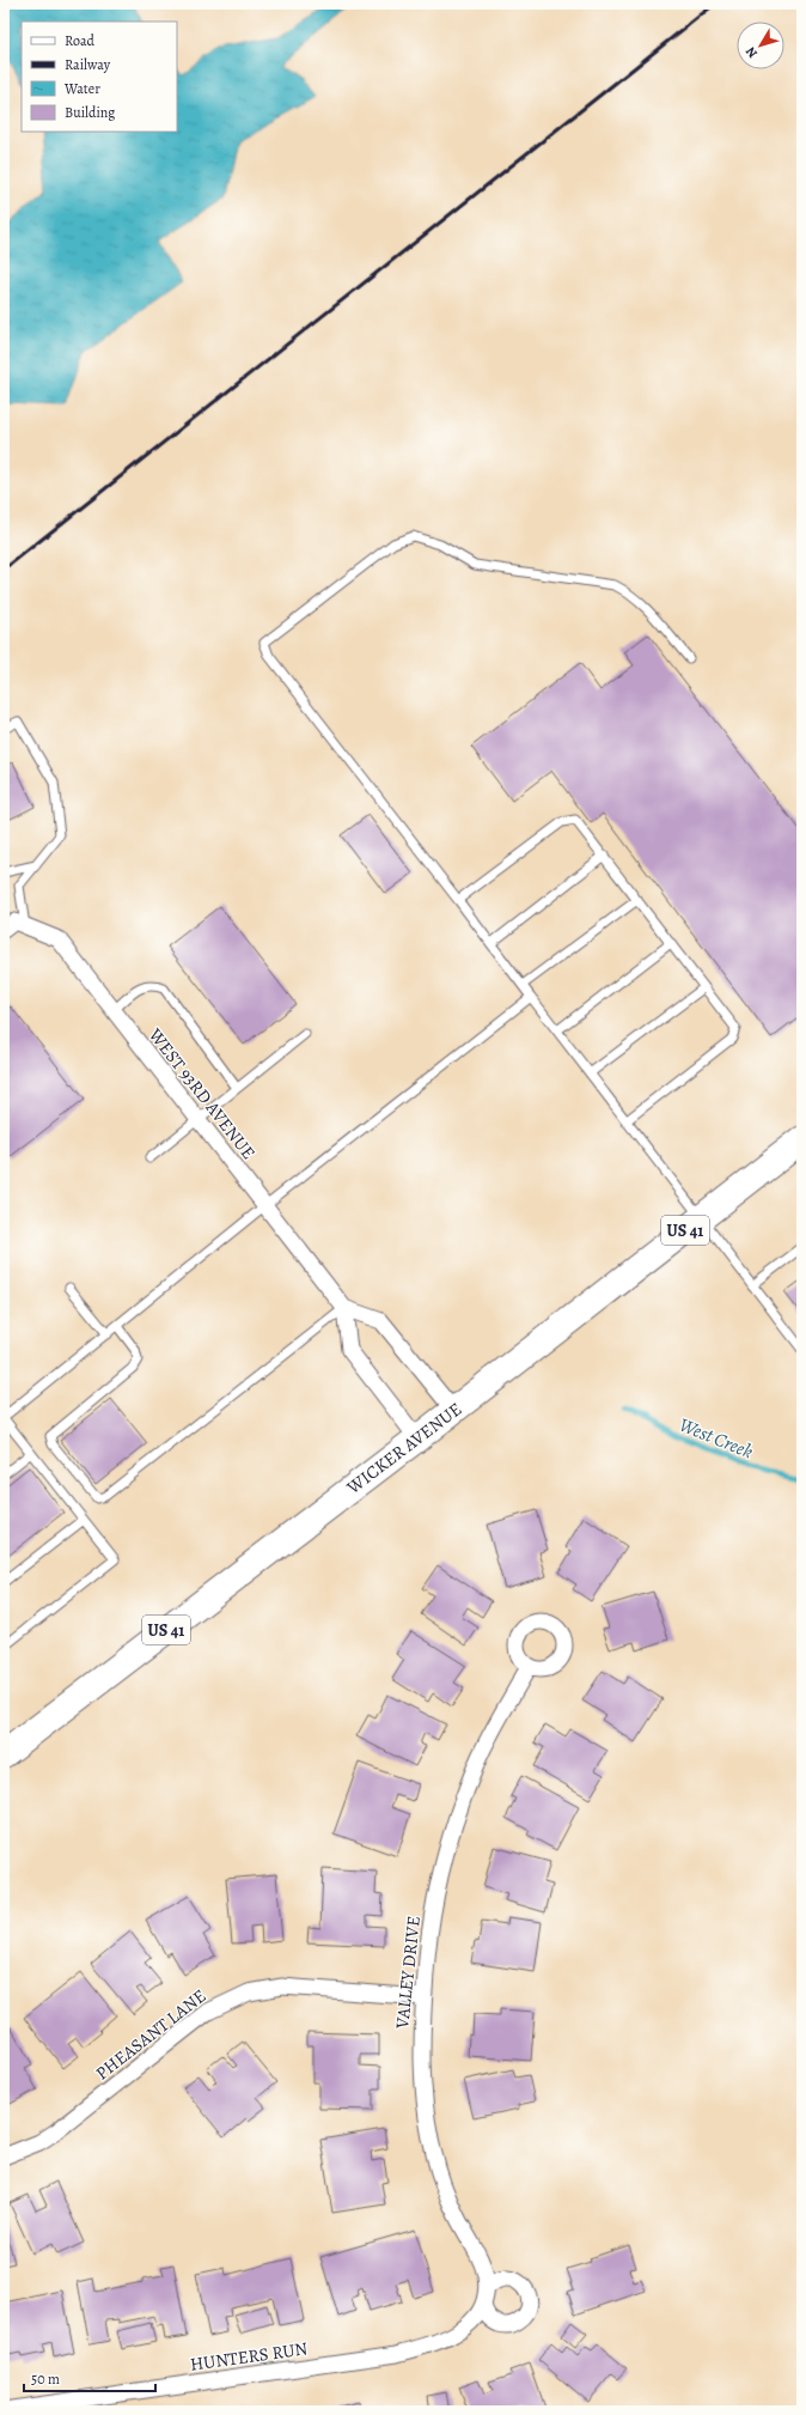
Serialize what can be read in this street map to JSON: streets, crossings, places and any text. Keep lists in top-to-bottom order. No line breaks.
{"streets":{"highway":["US 41","WICKER AVENUE"],"street":["WEST 93RD AVENUE","VALLEY DRIVE","PHEASANT LANE","HUNTERS RUN"]},"crossings":[["VALLEY DRIVE","PHEASANT LANE"],["VALLEY DRIVE","HUNTERS RUN"]],"water":["West Creek"],"legend":["Road","Railway","Water","Building"],"scale_bar":"50 m","north":"bottom left"}
